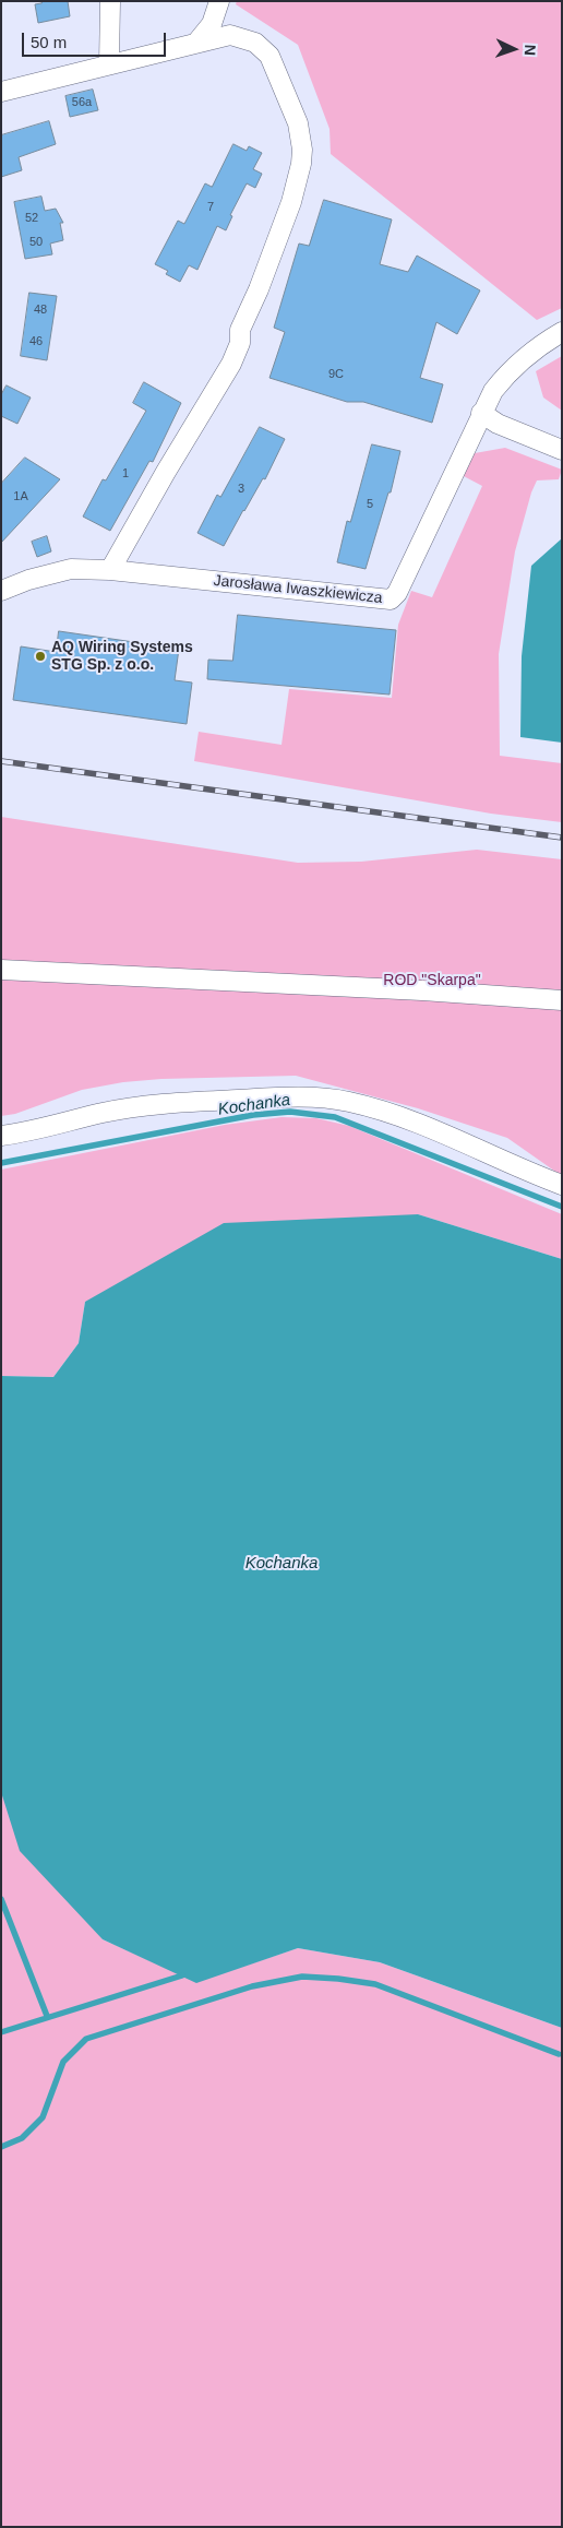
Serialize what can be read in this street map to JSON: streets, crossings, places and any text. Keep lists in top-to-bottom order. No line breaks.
{"streets":{"street":["Jarosława Iwaszkiewicza"]},"water":["Kochanka"],"parks":["ROD \"Skarpa\""],"places":["AQ Wiring Systems STG Sp. z o.o."],"house_numbers":["56a","7","52","50","48","46","9C","1","3","1A","5"],"scale_bar":"50 m","north":"right"}
